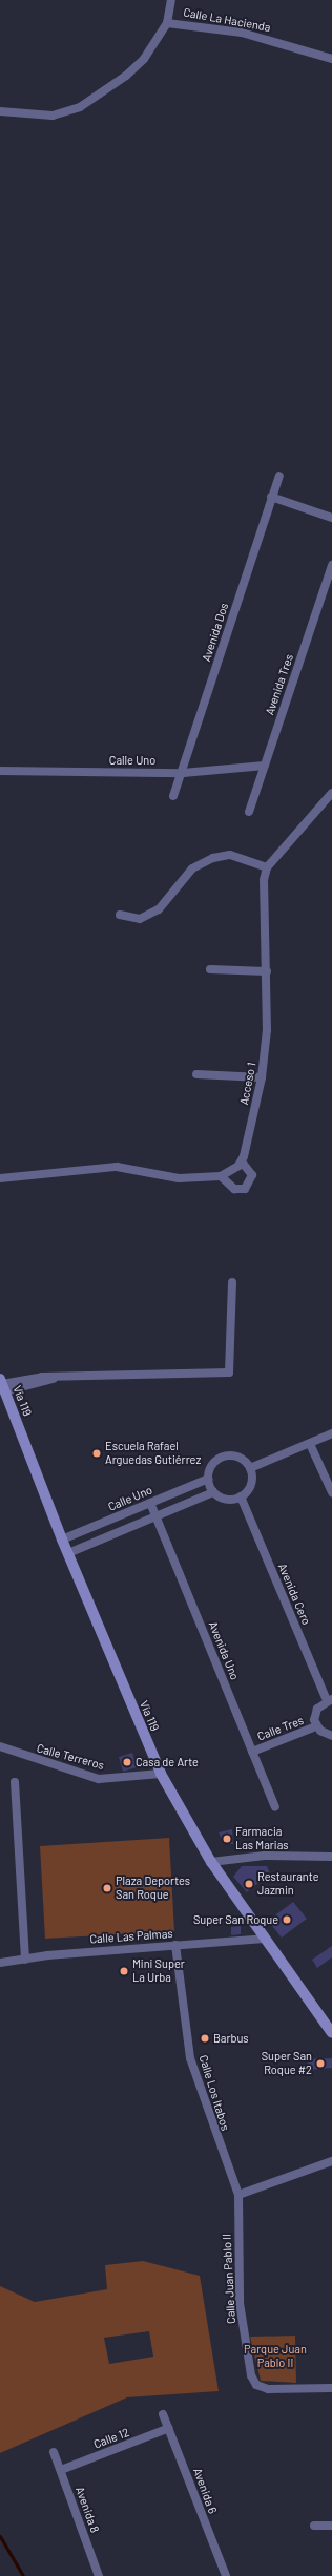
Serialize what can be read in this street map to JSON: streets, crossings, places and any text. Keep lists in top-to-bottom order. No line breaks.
{"streets":{"main road":["Vía 119"],"street":["Calle La Hacienda","Avenida Dos","Avenida Tres","Calle Uno","Acceso 1","Avenida Cero","Avenida Uno","Calle Tres","Calle Terreros","Calle Las Palmas","Calle Los Itabos","Calle Juan Pablo II","Calle 12","Avenida 6","Avenida 8"]},"crossings":[["Avenida Dos","Calle Uno"],["Avenida Tres","Calle Uno"],["Calle Uno","Vía 119"],["Calle Uno","Avenida Cero"],["Calle Uno","Avenida Uno"],["Vía 119","Calle Terreros"],["Vía 119","Calle Las Palmas"],["Avenida Uno","Calle Tres"],["Calle Las Palmas","Calle Los Itabos"],["Calle Los Itabos","Calle Juan Pablo II"],["Calle 12","Avenida 6"],["Calle 12","Avenida 8"]],"parks":["Parque Juan Pablo II"],"places":["Escuela Rafael Arguedas Gutiérrez","Casa de Arte","Farmacia Las Marias","Restaurante Jazmin","Plaza Deportes San Roque","Super San Roque","Mini Super La Urba","Barbus","Super San Roque #2"]}
